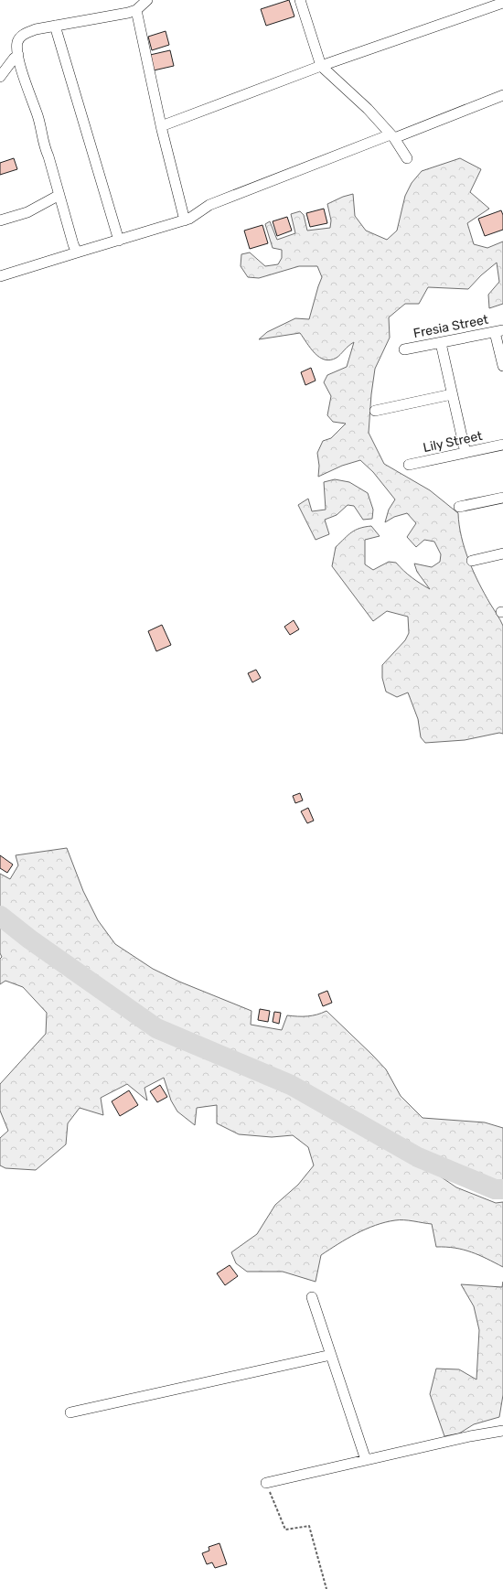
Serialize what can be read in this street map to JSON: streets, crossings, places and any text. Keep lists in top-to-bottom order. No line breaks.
{"streets":{"street":["Fresia Street","Lily Street"]}}
